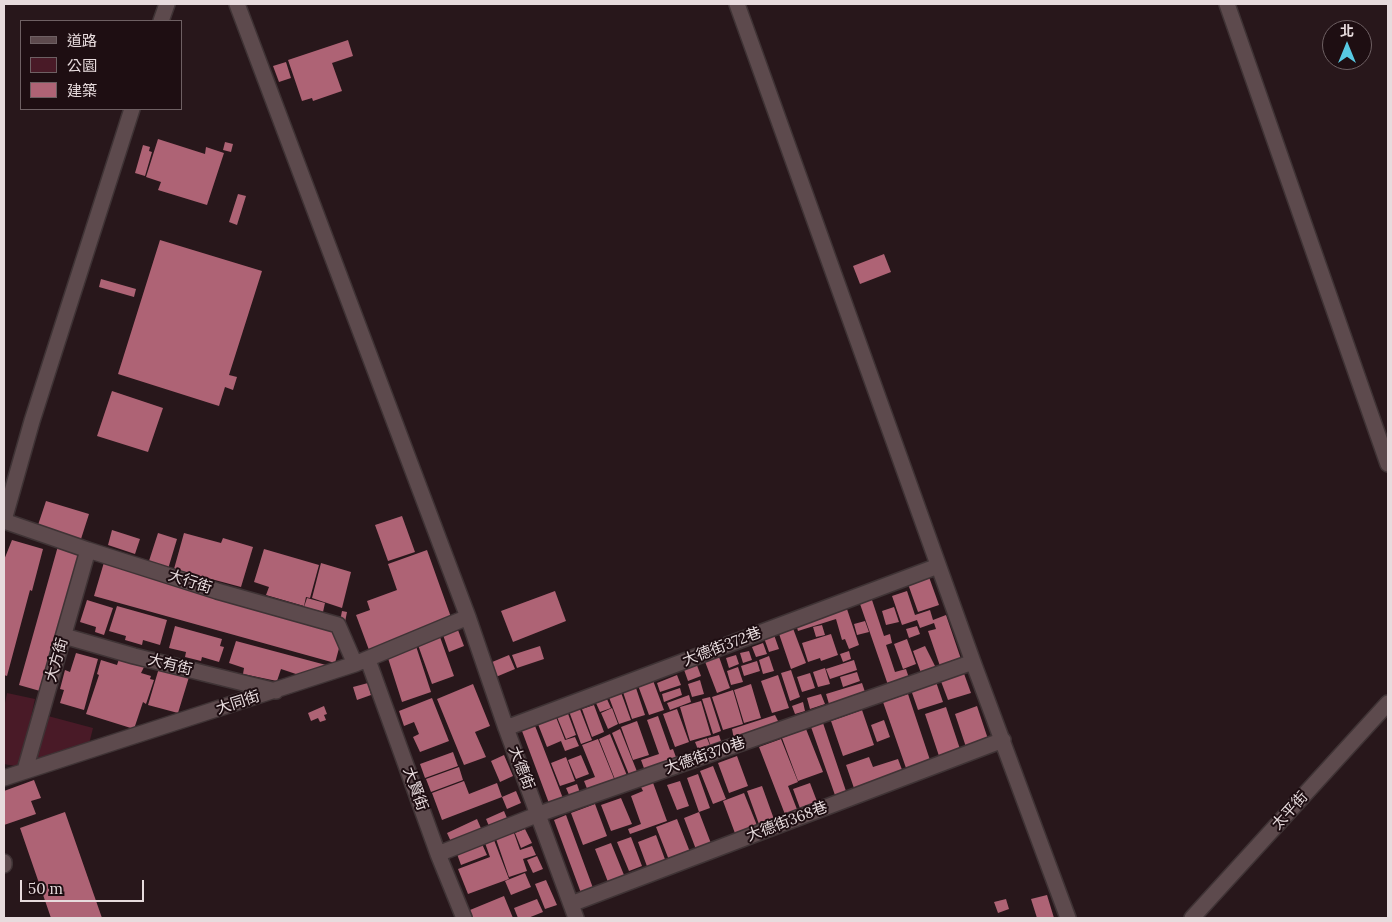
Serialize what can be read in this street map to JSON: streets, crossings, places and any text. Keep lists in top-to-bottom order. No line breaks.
{"streets":{"street":["大行街","大德街372巷","大方街","大有街","大同街","大德街370巷","大德街","大賢街","太平街","大德街368巷"]},"crossings":[["大行街","大方街"],["大行街","大同街"],["大行街","大賢街"],["大德街372巷","大德街"],["大方街","大有街"],["大方街","大同街"],["大有街","大同街"],["大同街","大德街"],["大同街","大賢街"],["大德街370巷","大德街"],["大德街370巷","大賢街"],["大德街","大德街368巷"]],"legend":["道路","公園","建築"],"scale_bar":"50 m","north":"top"}
